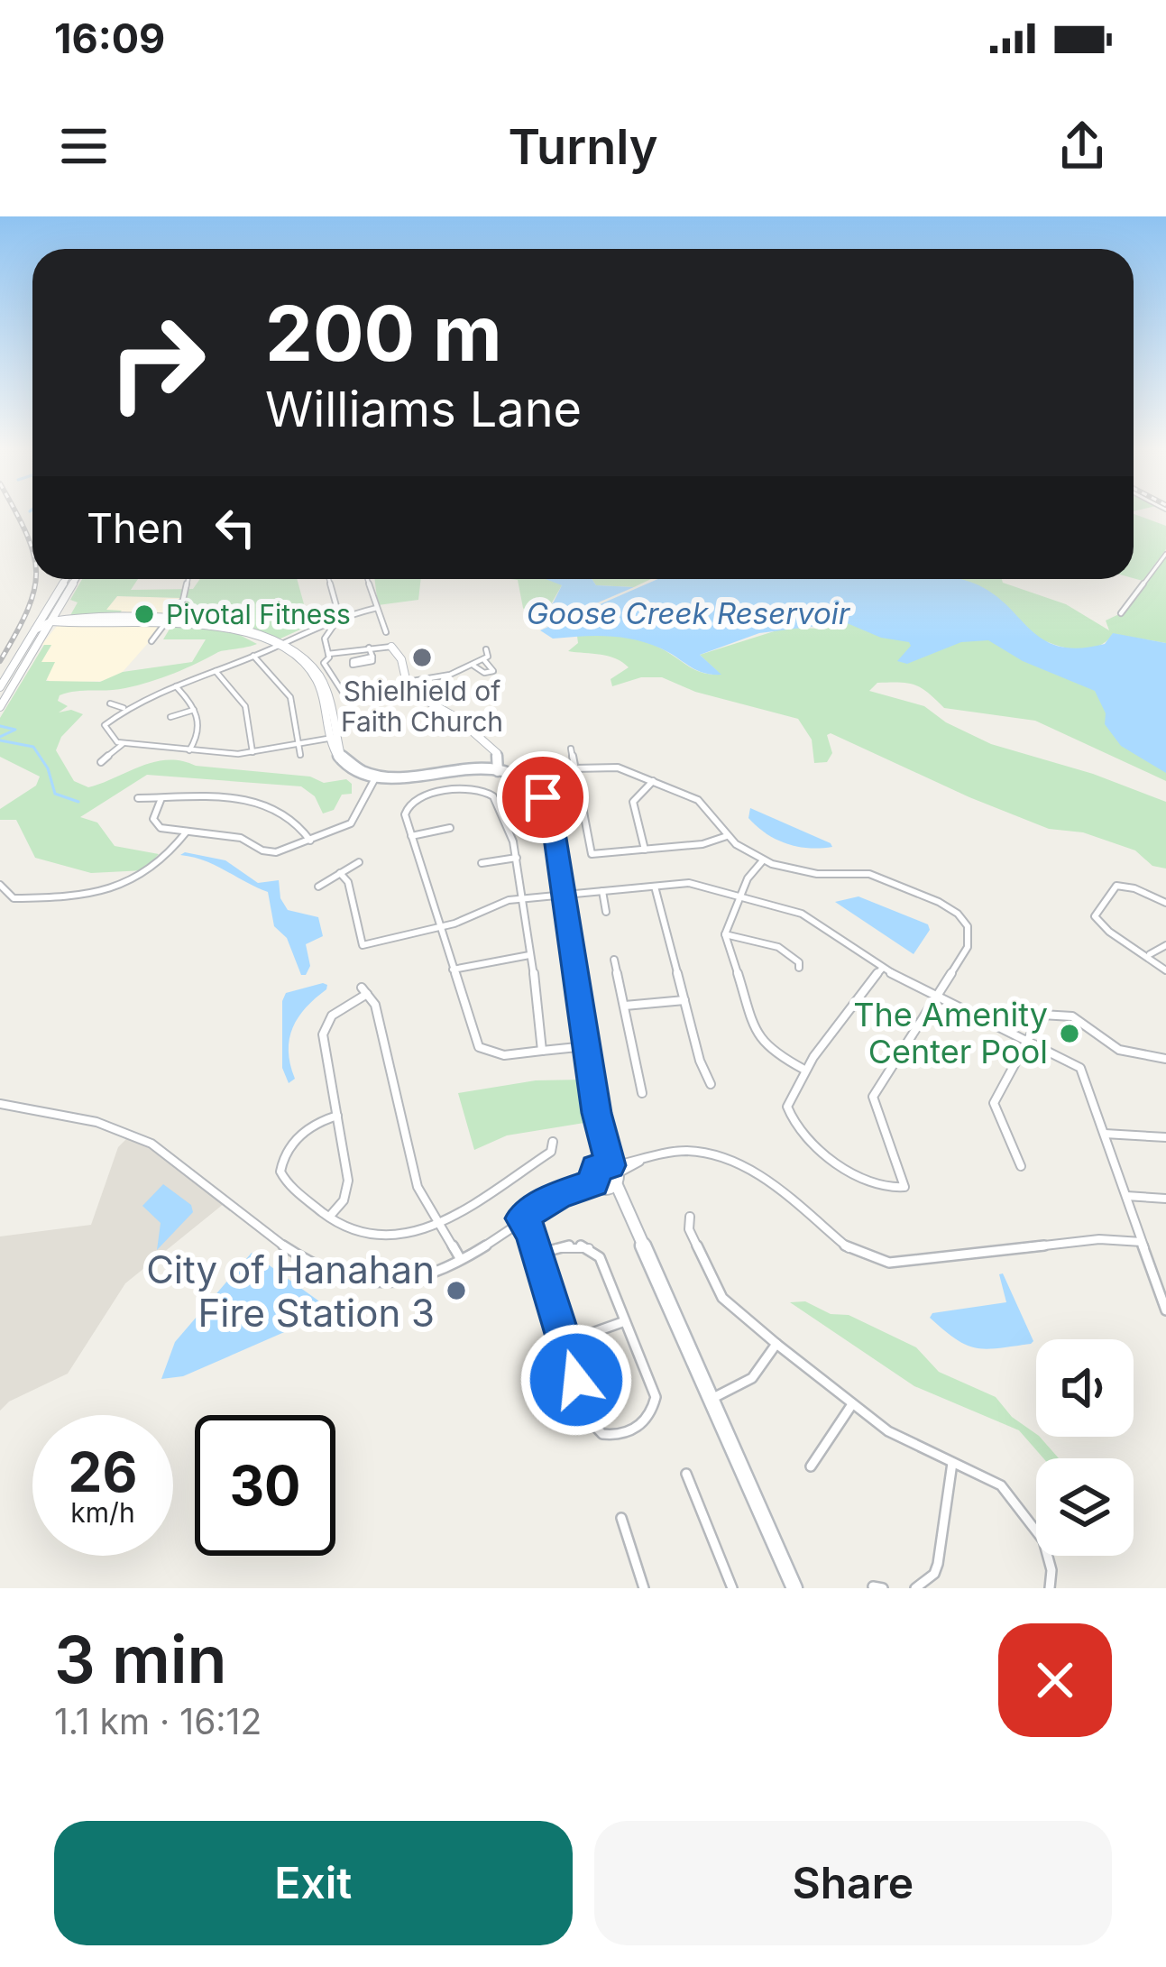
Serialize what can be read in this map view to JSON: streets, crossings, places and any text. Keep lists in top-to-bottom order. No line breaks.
{"water":["Goose Creek Reservoir"],"places":["Pivotal Fitness","Shielhield of Faith Church","The Amenity Center Pool","City of Hanahan Fire Station 3"],"page":{"status":"16:09","header":"Turnly","turn":["200 m","Williams Lane"],"then":"Then","speed":"26 km/h","limit":"30","heading":["3 min","1.1 km · 16:12"],"buttons":["Exit","Share"]}}
